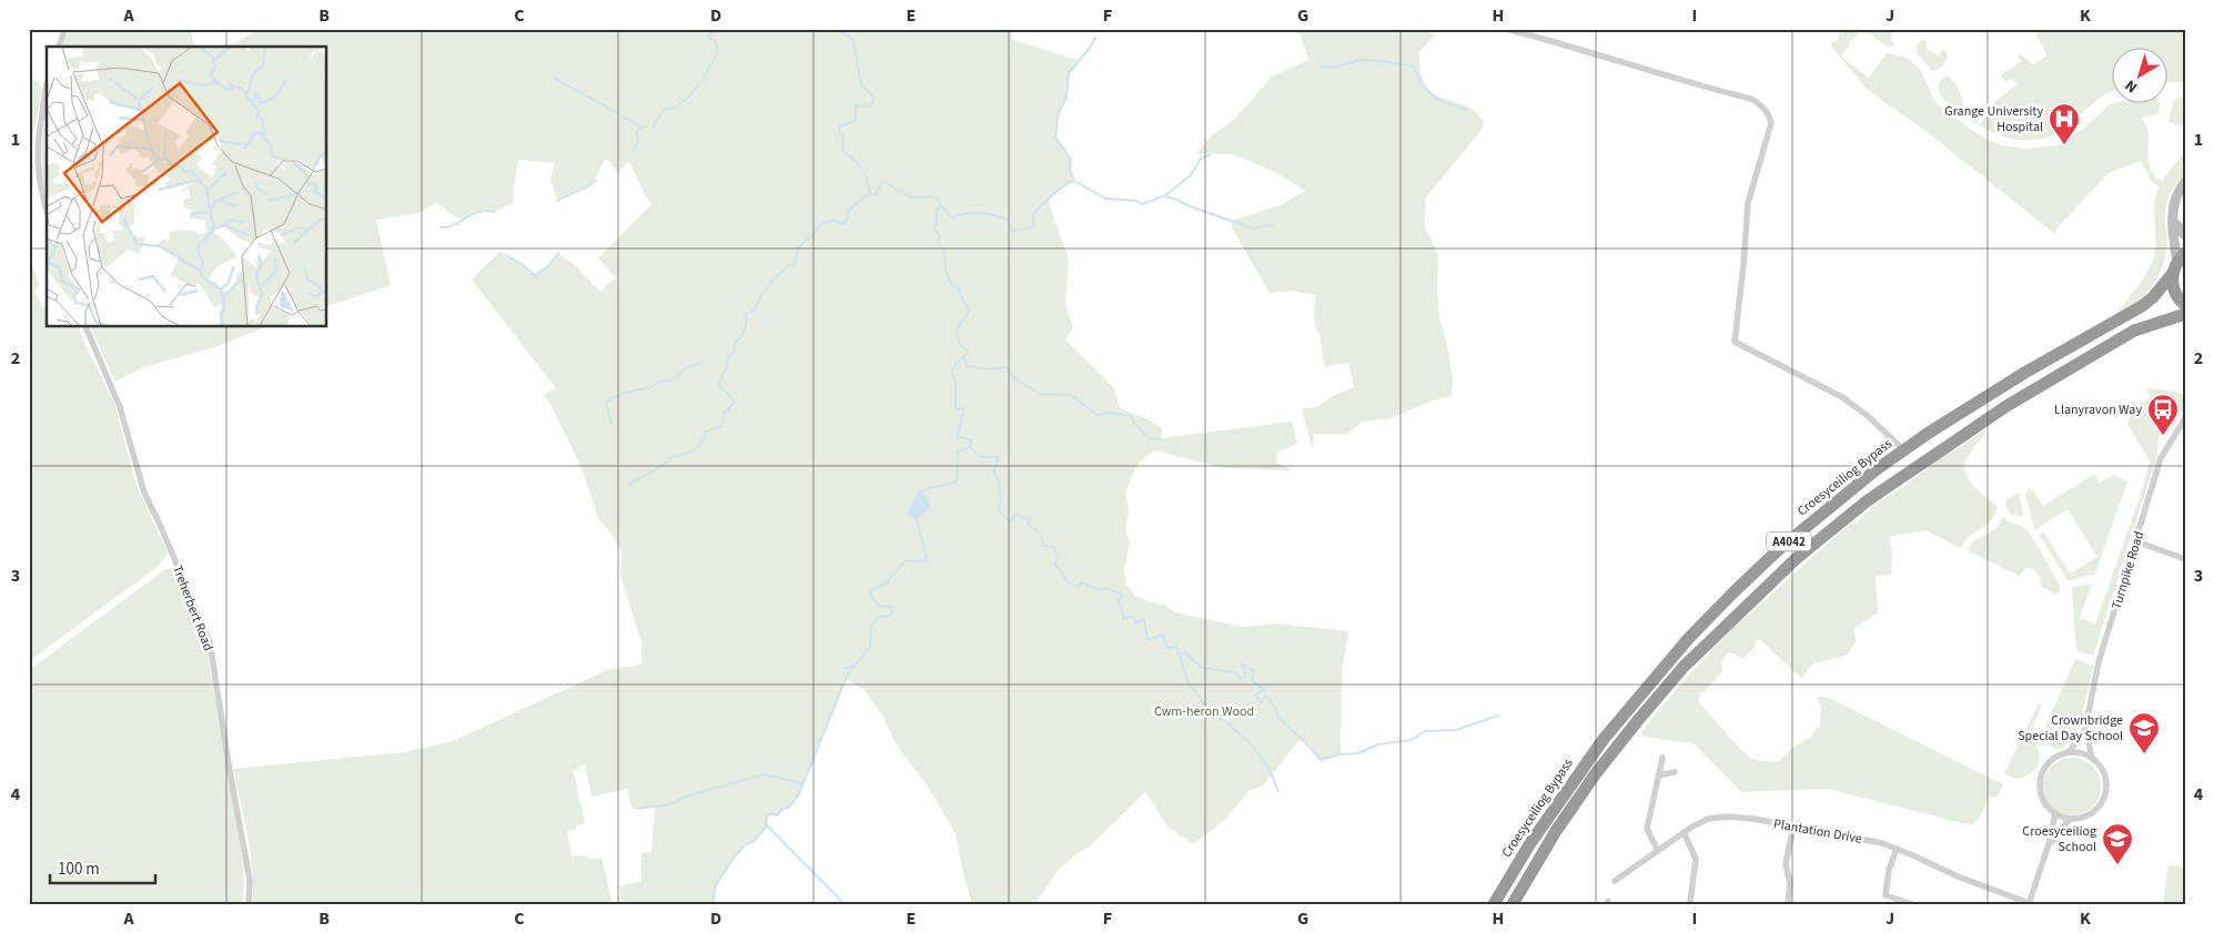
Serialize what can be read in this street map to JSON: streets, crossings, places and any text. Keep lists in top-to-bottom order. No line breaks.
{"streets":{"highway":["Croesyceiliog Bypass","A4042"],"street":["Turnpike Road","Treherbert Road","Plantation Drive"]},"parks":["Cwm-heron Wood"],"places":{"hospital":["Grange University Hospital"],"bus stop":["Llanyravon Way"],"school or university":["Crownbridge Special Day School","Croesyceiliog School"]},"scale_bar":"100 m","north":"bottom left","grid":{"columns":["A","B","C","D","E","F","G","H","I","J","K"],"rows":["1","2","3","4"]}}
